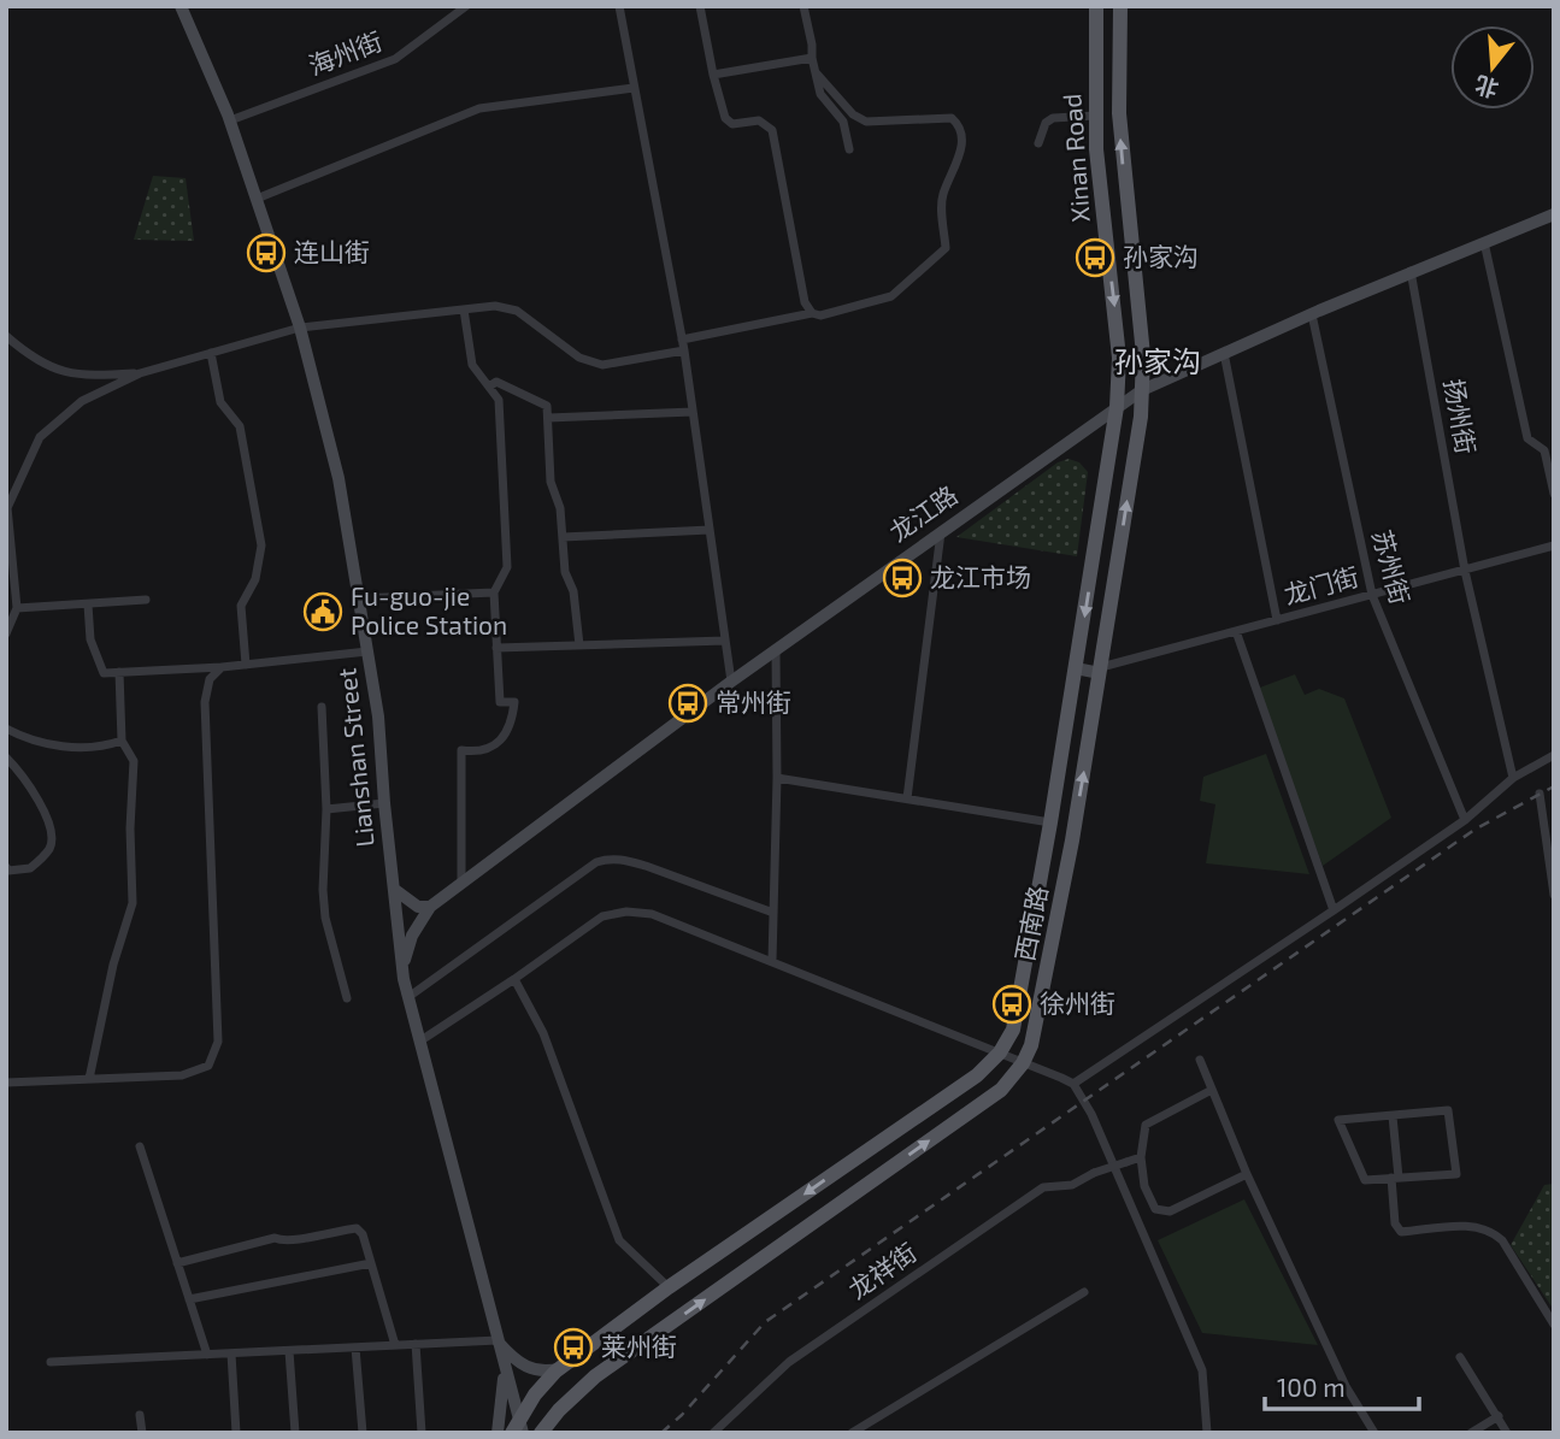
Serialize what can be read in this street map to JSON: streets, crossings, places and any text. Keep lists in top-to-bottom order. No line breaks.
{"streets":{"main road":["Xinan Road","西南路"],"street":["海州街","扬州街","龙江路","苏州街","龙门街","Lianshan Street","龙祥街"]},"crossings":[["海州街","Lianshan Street"],["Xinan Road","龙江路"],["Xinan Road","西南路"],["扬州街","龙江路"],["扬州街","龙门街"],["龙江路","苏州街"],["龙江路","Lianshan Street"],["龙江路","西南路"],["苏州街","龙门街"],["龙门街","西南路"]],"districts":["孙家沟"],"places":{"bus stop":["连山街","孙家沟","龙江市场","常州街","徐州街","莱州街"],"public building":["Fu-guo-jie Police Station"]},"scale_bar":"100 m","north":"bottom"}
